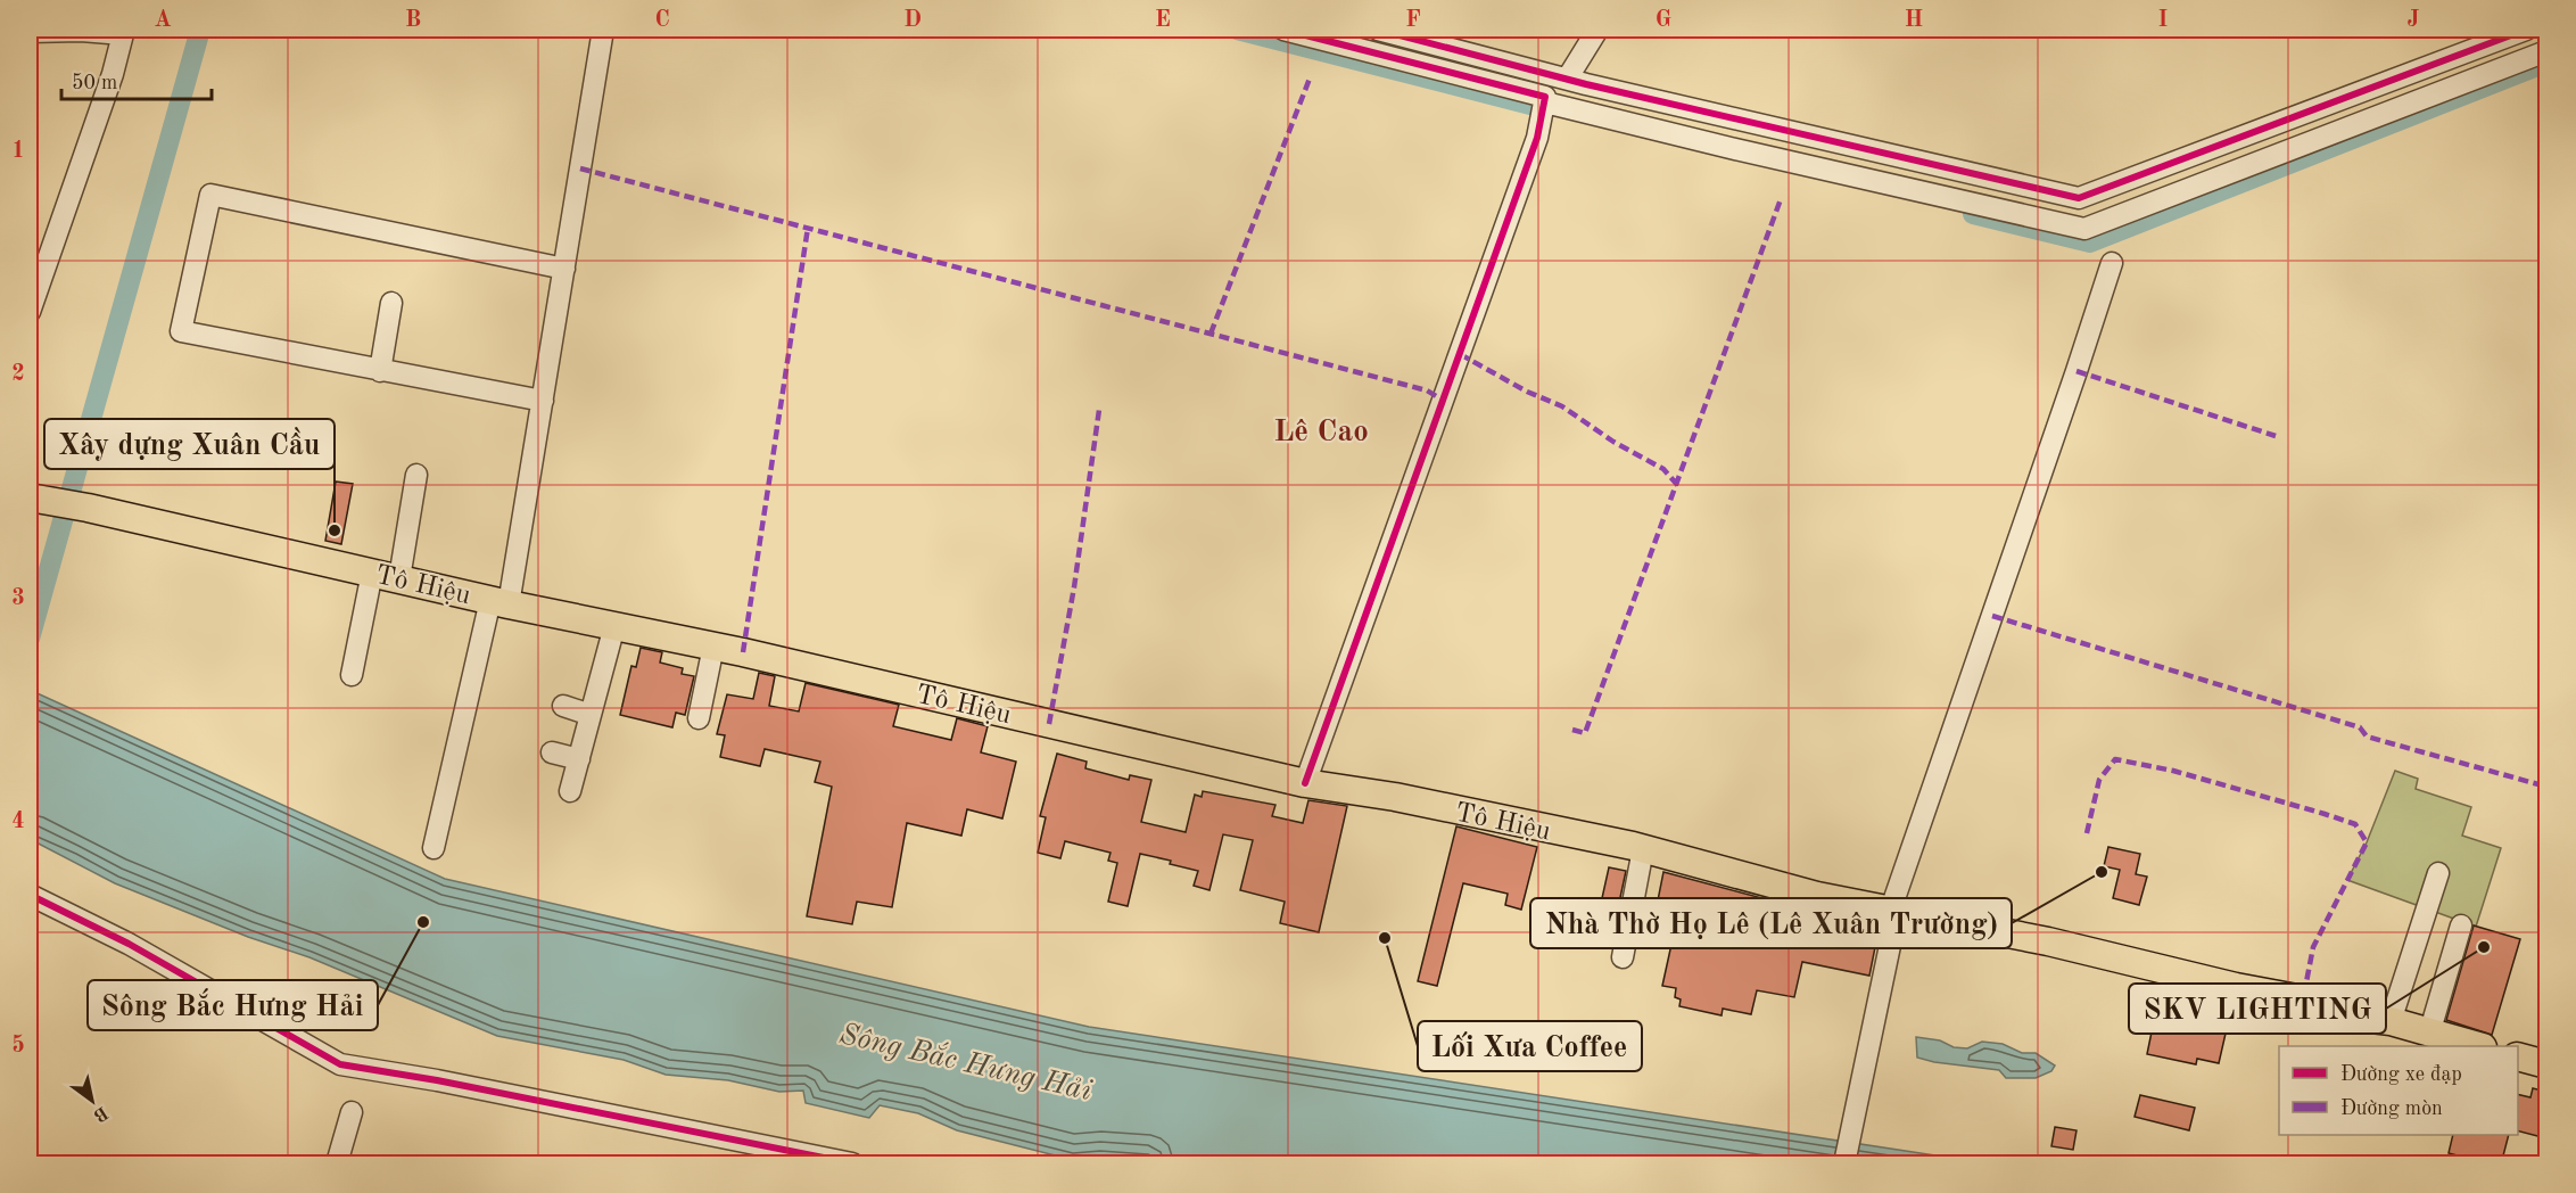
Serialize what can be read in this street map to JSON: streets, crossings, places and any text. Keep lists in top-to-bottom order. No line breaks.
{"streets":{"main road":["Tô Hiệu"]},"districts":["Lê Cao"],"water":["Sông Bắc Hưng Hải"],"places":["Xây dựng Xuân Cầu","Nhà Thờ Họ Lê (Lê Xuân Trường)","Sông Bắc Hưng Hải","Lối Xưa Coffee","SKV LIGHTING"],"legend":["Đường xe đạp","Đường mòn"],"scale_bar":"50 m","north":"bottom right","grid":{"columns":["A","B","C","D","E","F","G","H","I","J"],"rows":["1","2","3","4","5"]}}
